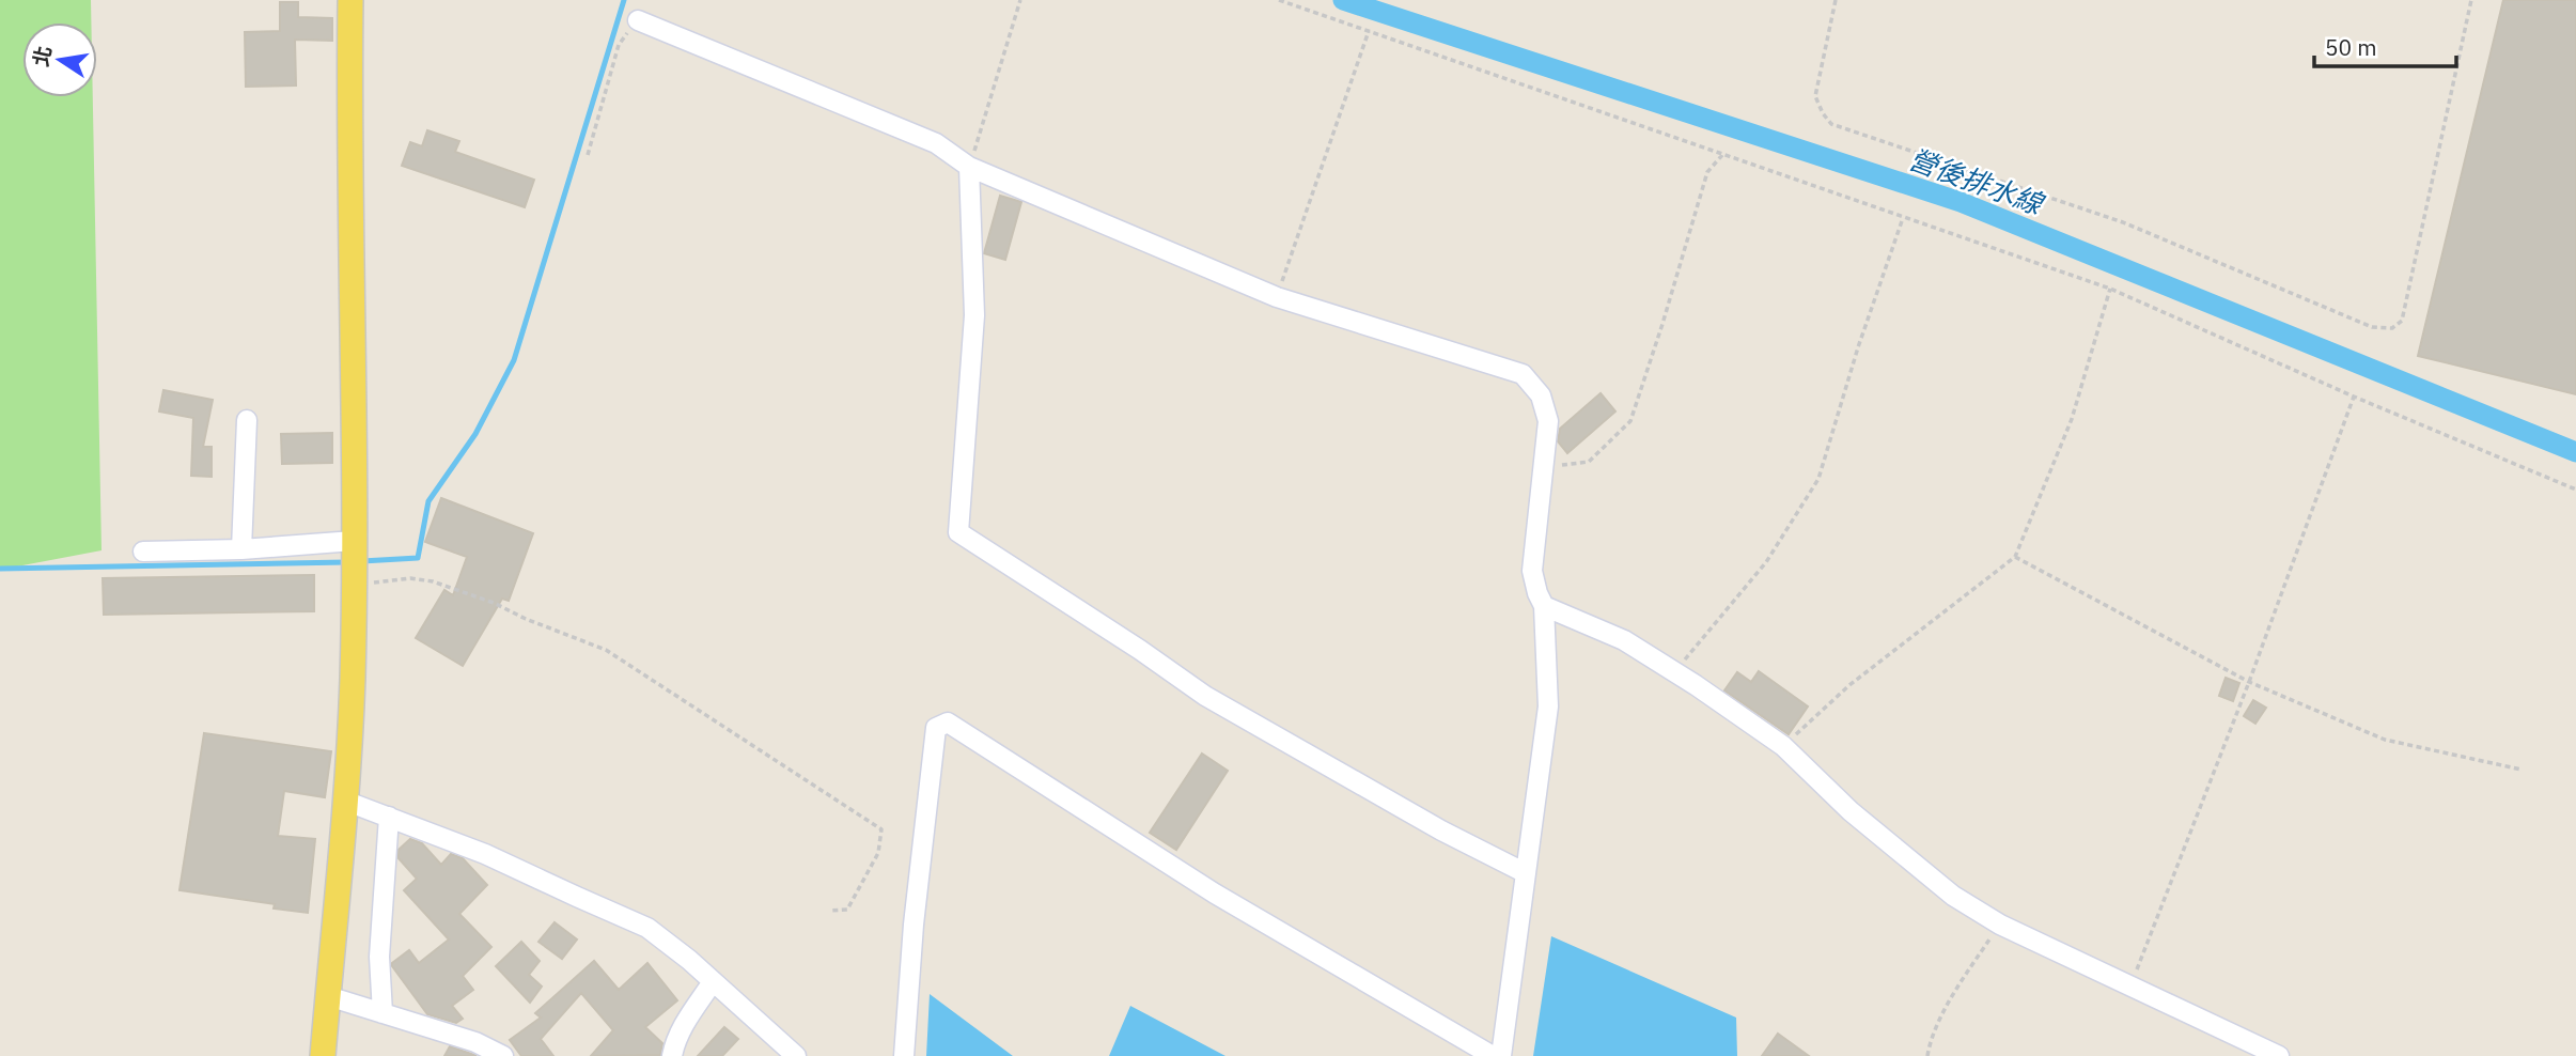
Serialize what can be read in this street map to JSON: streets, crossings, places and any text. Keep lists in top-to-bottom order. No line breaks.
{"water":["營後排水線"],"scale_bar":"50 m","north":"left"}
